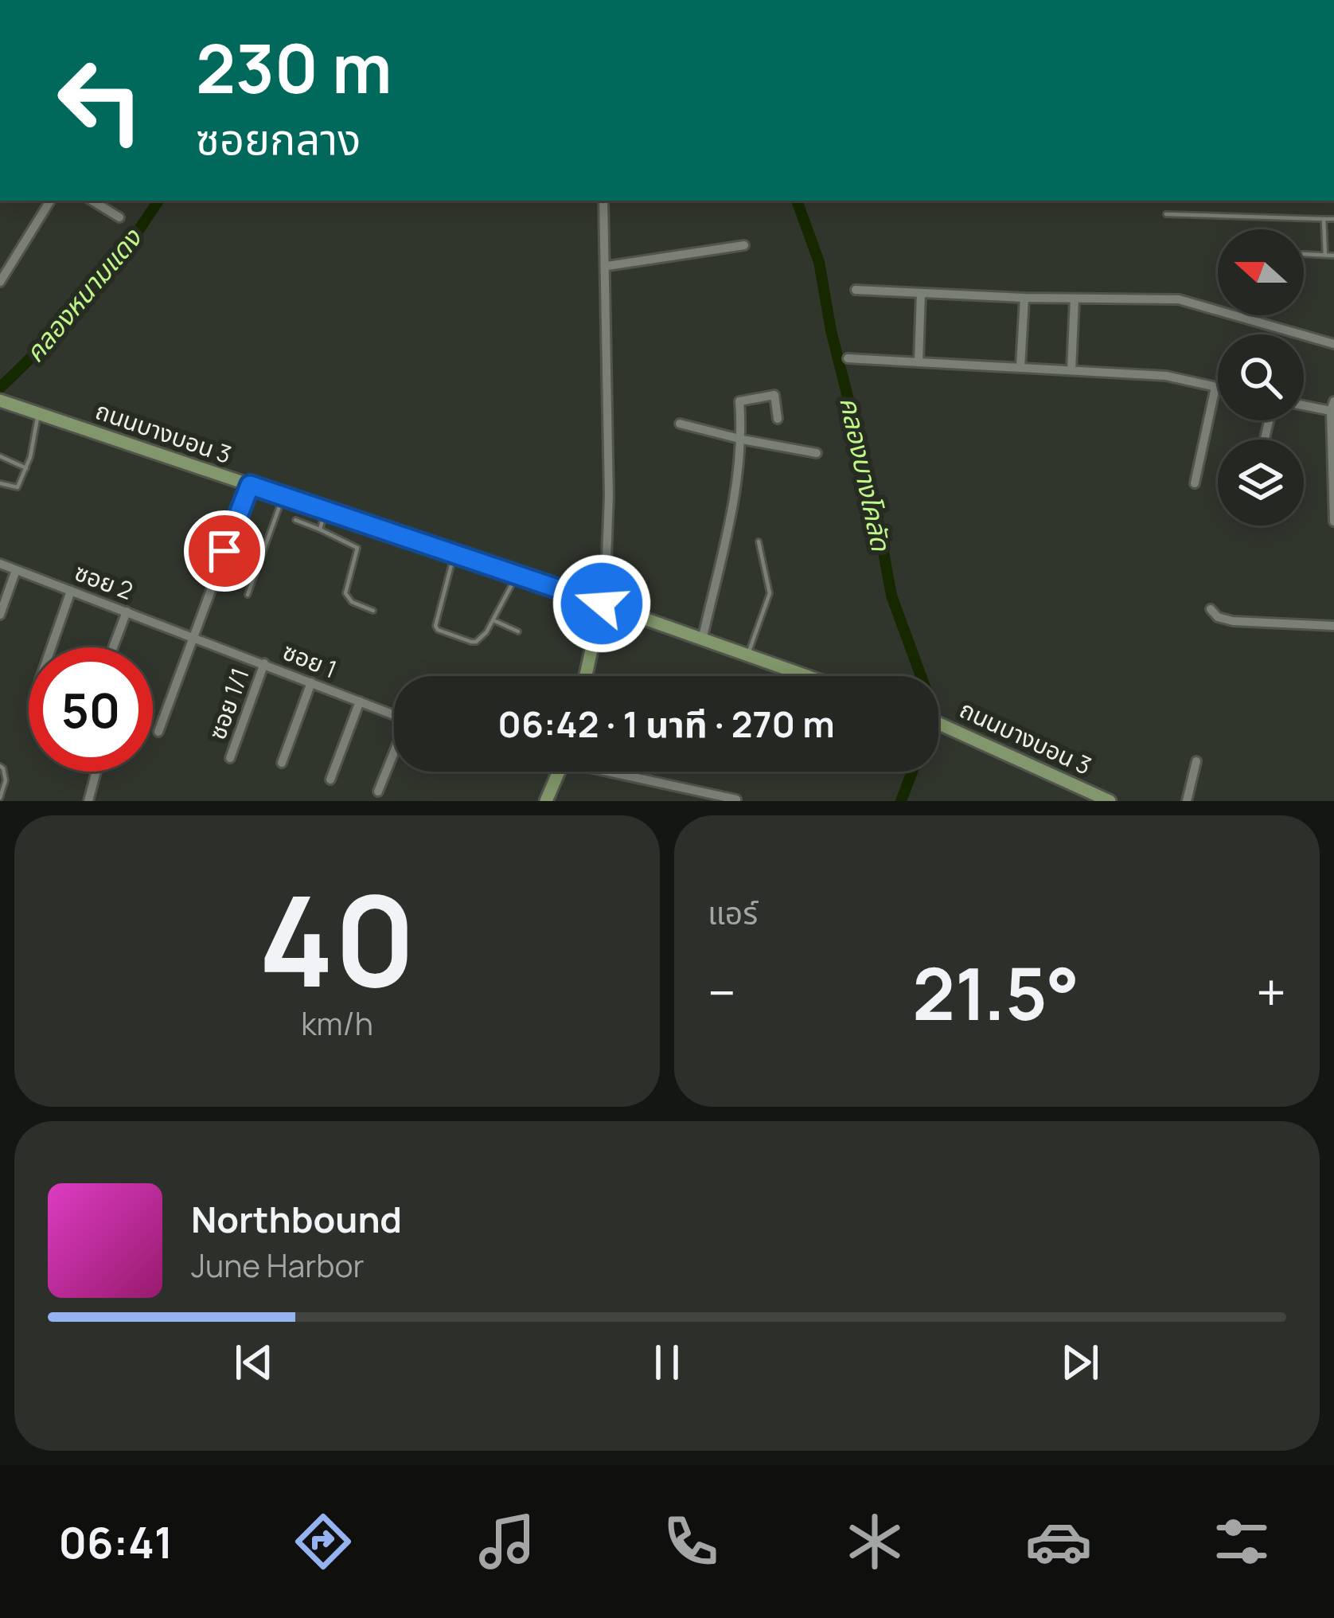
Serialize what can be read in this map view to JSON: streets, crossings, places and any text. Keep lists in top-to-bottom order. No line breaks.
{"streets":{"main road":["ถนนบางบอน 3"],"street":["ซอย 2","ซอย 1","ซอย 1/1"]},"crossings":[["ซอย 2","ซอย 1"],["ซอย 1","ซอย 1/1"]],"water":["คลองหนามแดง","คลองบางโคลัด"],"north":"left","page":{"turn":["230 m","ซอยกลาง"],"limit":"50","trip":"06:42 · 1 นาที · 270 m","tile":[["40","km/h"],"แอร์"],"heat":["−","21.5°","+"],"song":["Northbound","June Harbor"],"tabs":"06:41"}}
